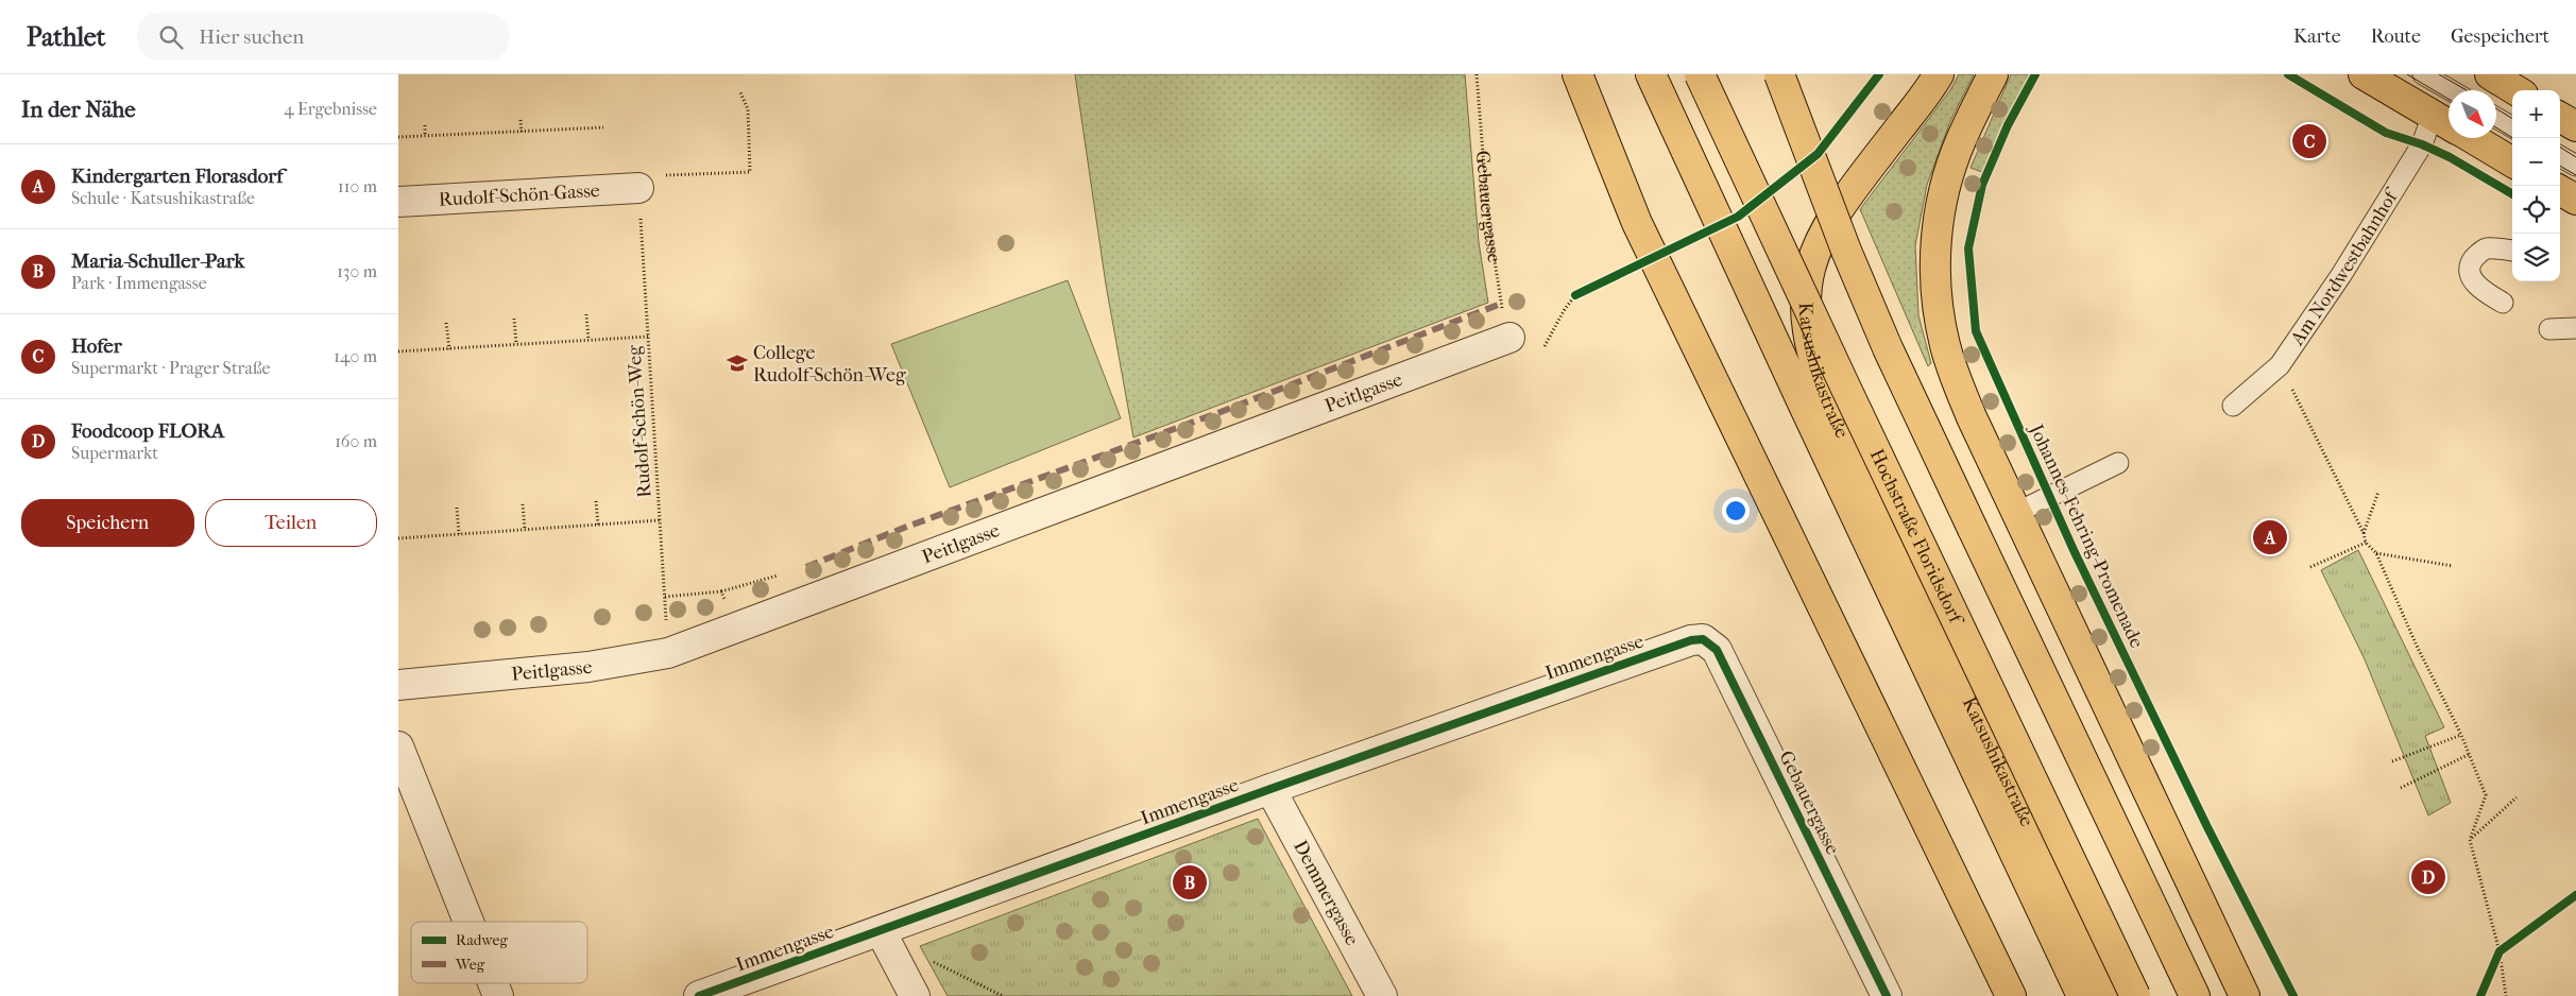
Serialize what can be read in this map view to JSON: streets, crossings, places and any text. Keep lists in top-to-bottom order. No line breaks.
{"streets":{"main road":["Katsushikastraße","Hochstraße Floridsdorf"],"street":["Rudolf-Schön-Gasse","Gebauergasse","Peitlgasse","Immengasse","Demmergasse"],"lane":["Am Nordwestbahnhof"],"path":["Rudolf-Schön-Weg"],"cycle path":["Johannes-Fehring-Promenade"]},"crossings":[["Rudolf-Schön-Gasse","Rudolf-Schön-Weg"],["Gebauergasse","Peitlgasse"],["Gebauergasse","Immengasse"],["Peitlgasse","Rudolf-Schön-Weg"],["Immengasse","Demmergasse"]],"places":{"school or university":["College Rudolf-Schön-Weg"]},"legend":["Radweg","Weg"],"north":"bottom right","page":{"header":"Pathlet","search":"Hier suchen","nav":["Karte","Route","Gespeichert"],"heading":["In der Nähe","4 Ergebnisse"],"map_buttons":["+","−"],"pins":["C","A","D","B"],"list":[{"mark":"A","name":"Kindergarten Florasdorf","note":"Schule · Katsushikastraße","value":"110 m"},{"mark":"B","name":"Maria-Schuller-Park","note":"Park · Immengasse","value":"130 m"},{"mark":"C","name":"Hofer","note":"Supermarkt · Prager Straße","value":"140 m"},{"mark":"D","name":"Foodcoop FLORA","note":"Supermarkt","value":"160 m"}],"buttons":["Speichern","Teilen"]}}
